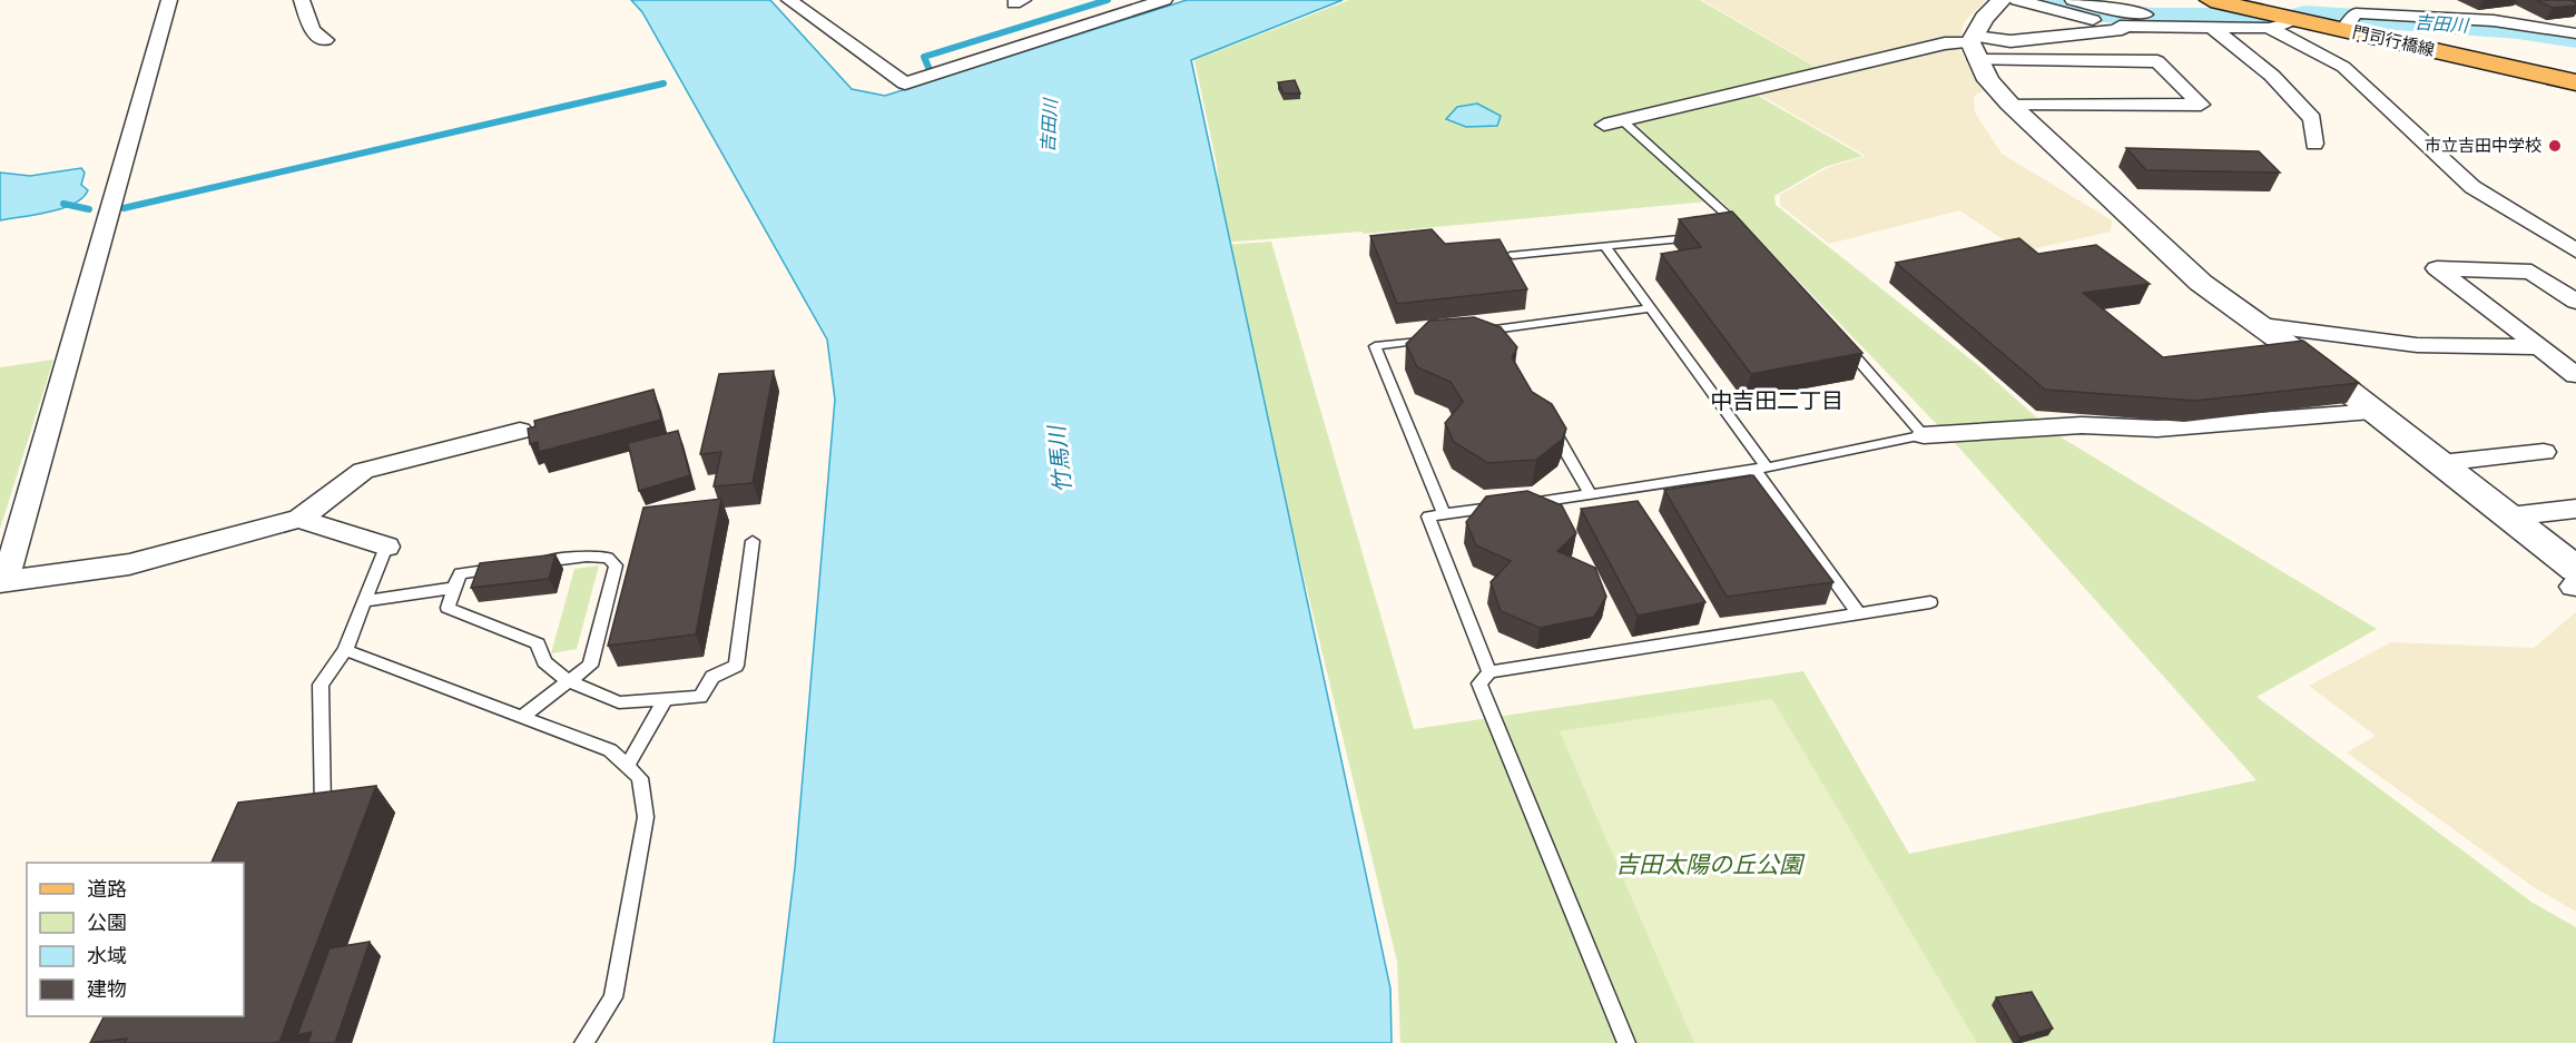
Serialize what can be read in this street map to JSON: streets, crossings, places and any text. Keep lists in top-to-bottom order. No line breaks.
{"streets":{"main road":["門司行橋線"]},"districts":["中吉田二丁目"],"water":["吉田川","竹馬川"],"parks":["吉田太陽の丘公園"],"places":["市立吉田中学校"],"legend":["道路","公園","水域","建物"]}
